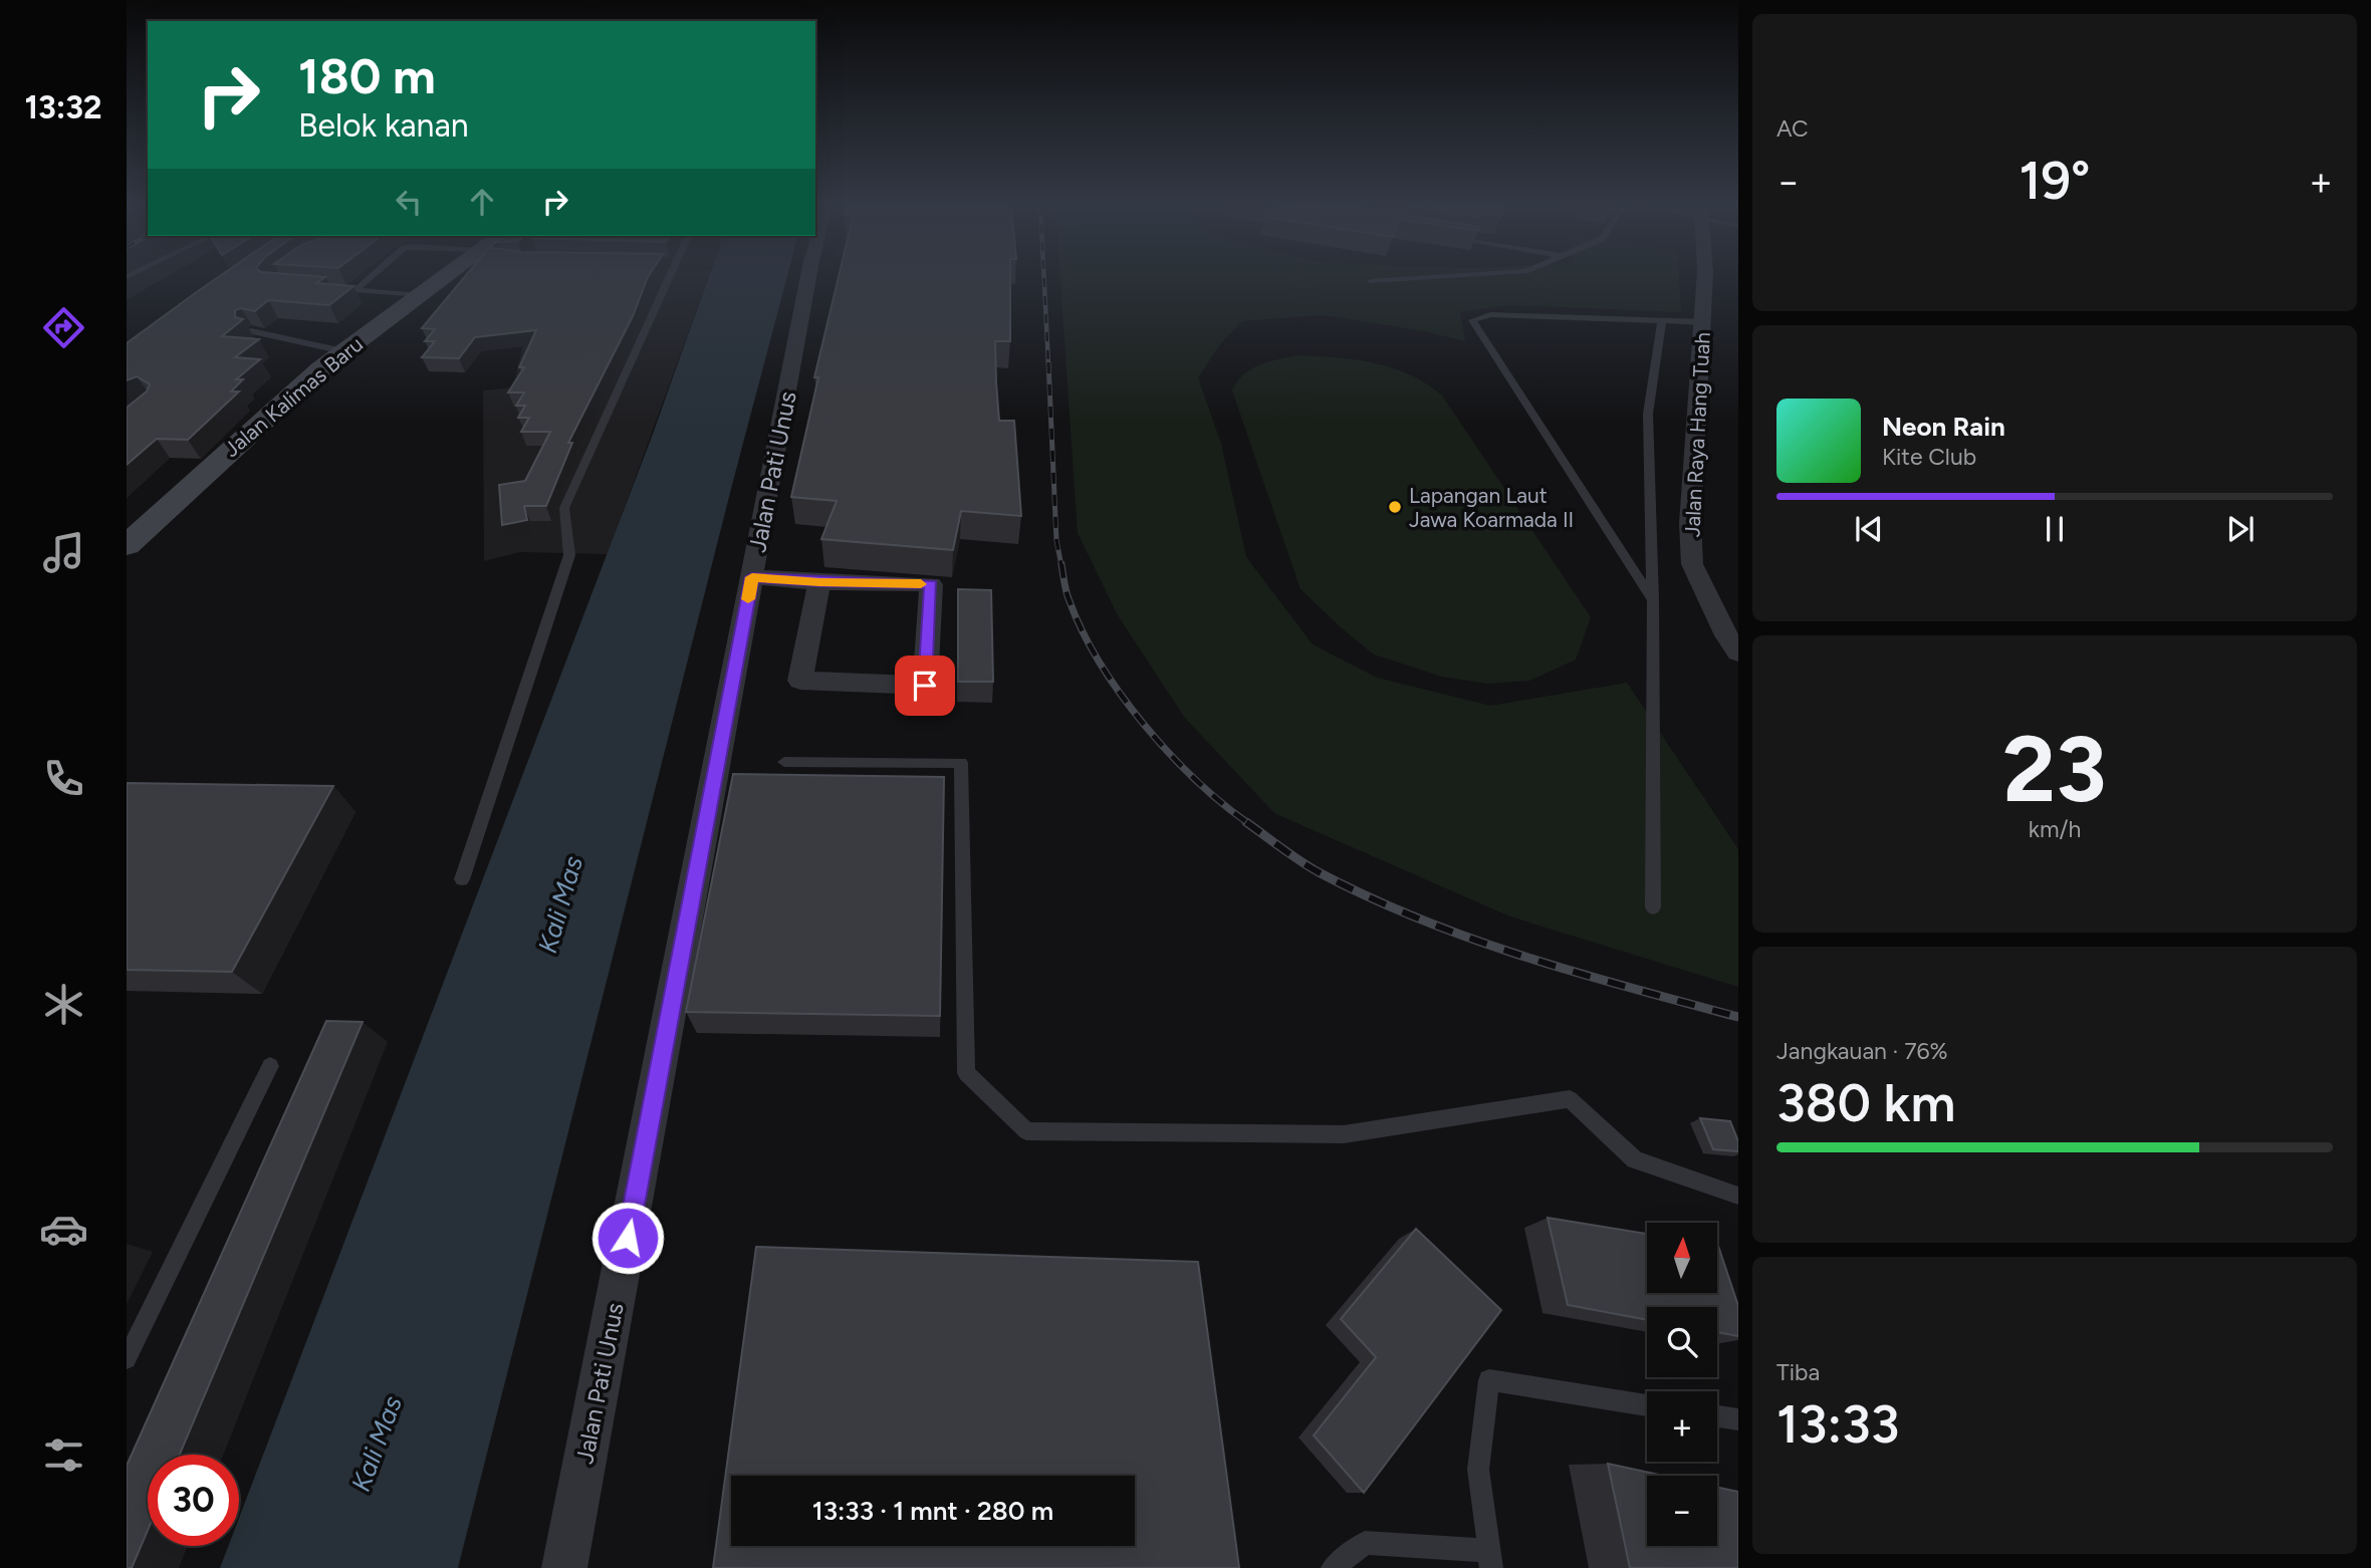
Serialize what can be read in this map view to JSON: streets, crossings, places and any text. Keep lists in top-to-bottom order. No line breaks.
{"streets":{"street":["Jalan Kalimas Baru","Jalan Raya Hang Tuah","Jalan Pati Unus"]},"water":["Kali Mas"],"places":["Lapangan Laut Jawa Koarmada II"],"north":"top","page":{"tabs":"13:32","tile":["AC",["23","km/h"],["Jangkauan · 76%","380 km"],["Tiba","13:33"]],"turn":["180 m","Belok kanan"],"heat":["−","19°","+"],"song":["Neon Rain","Kite Club"],"map_buttons":["+","−"],"limit":"30","trip":"13:33 · 1 mnt · 280 m"}}
